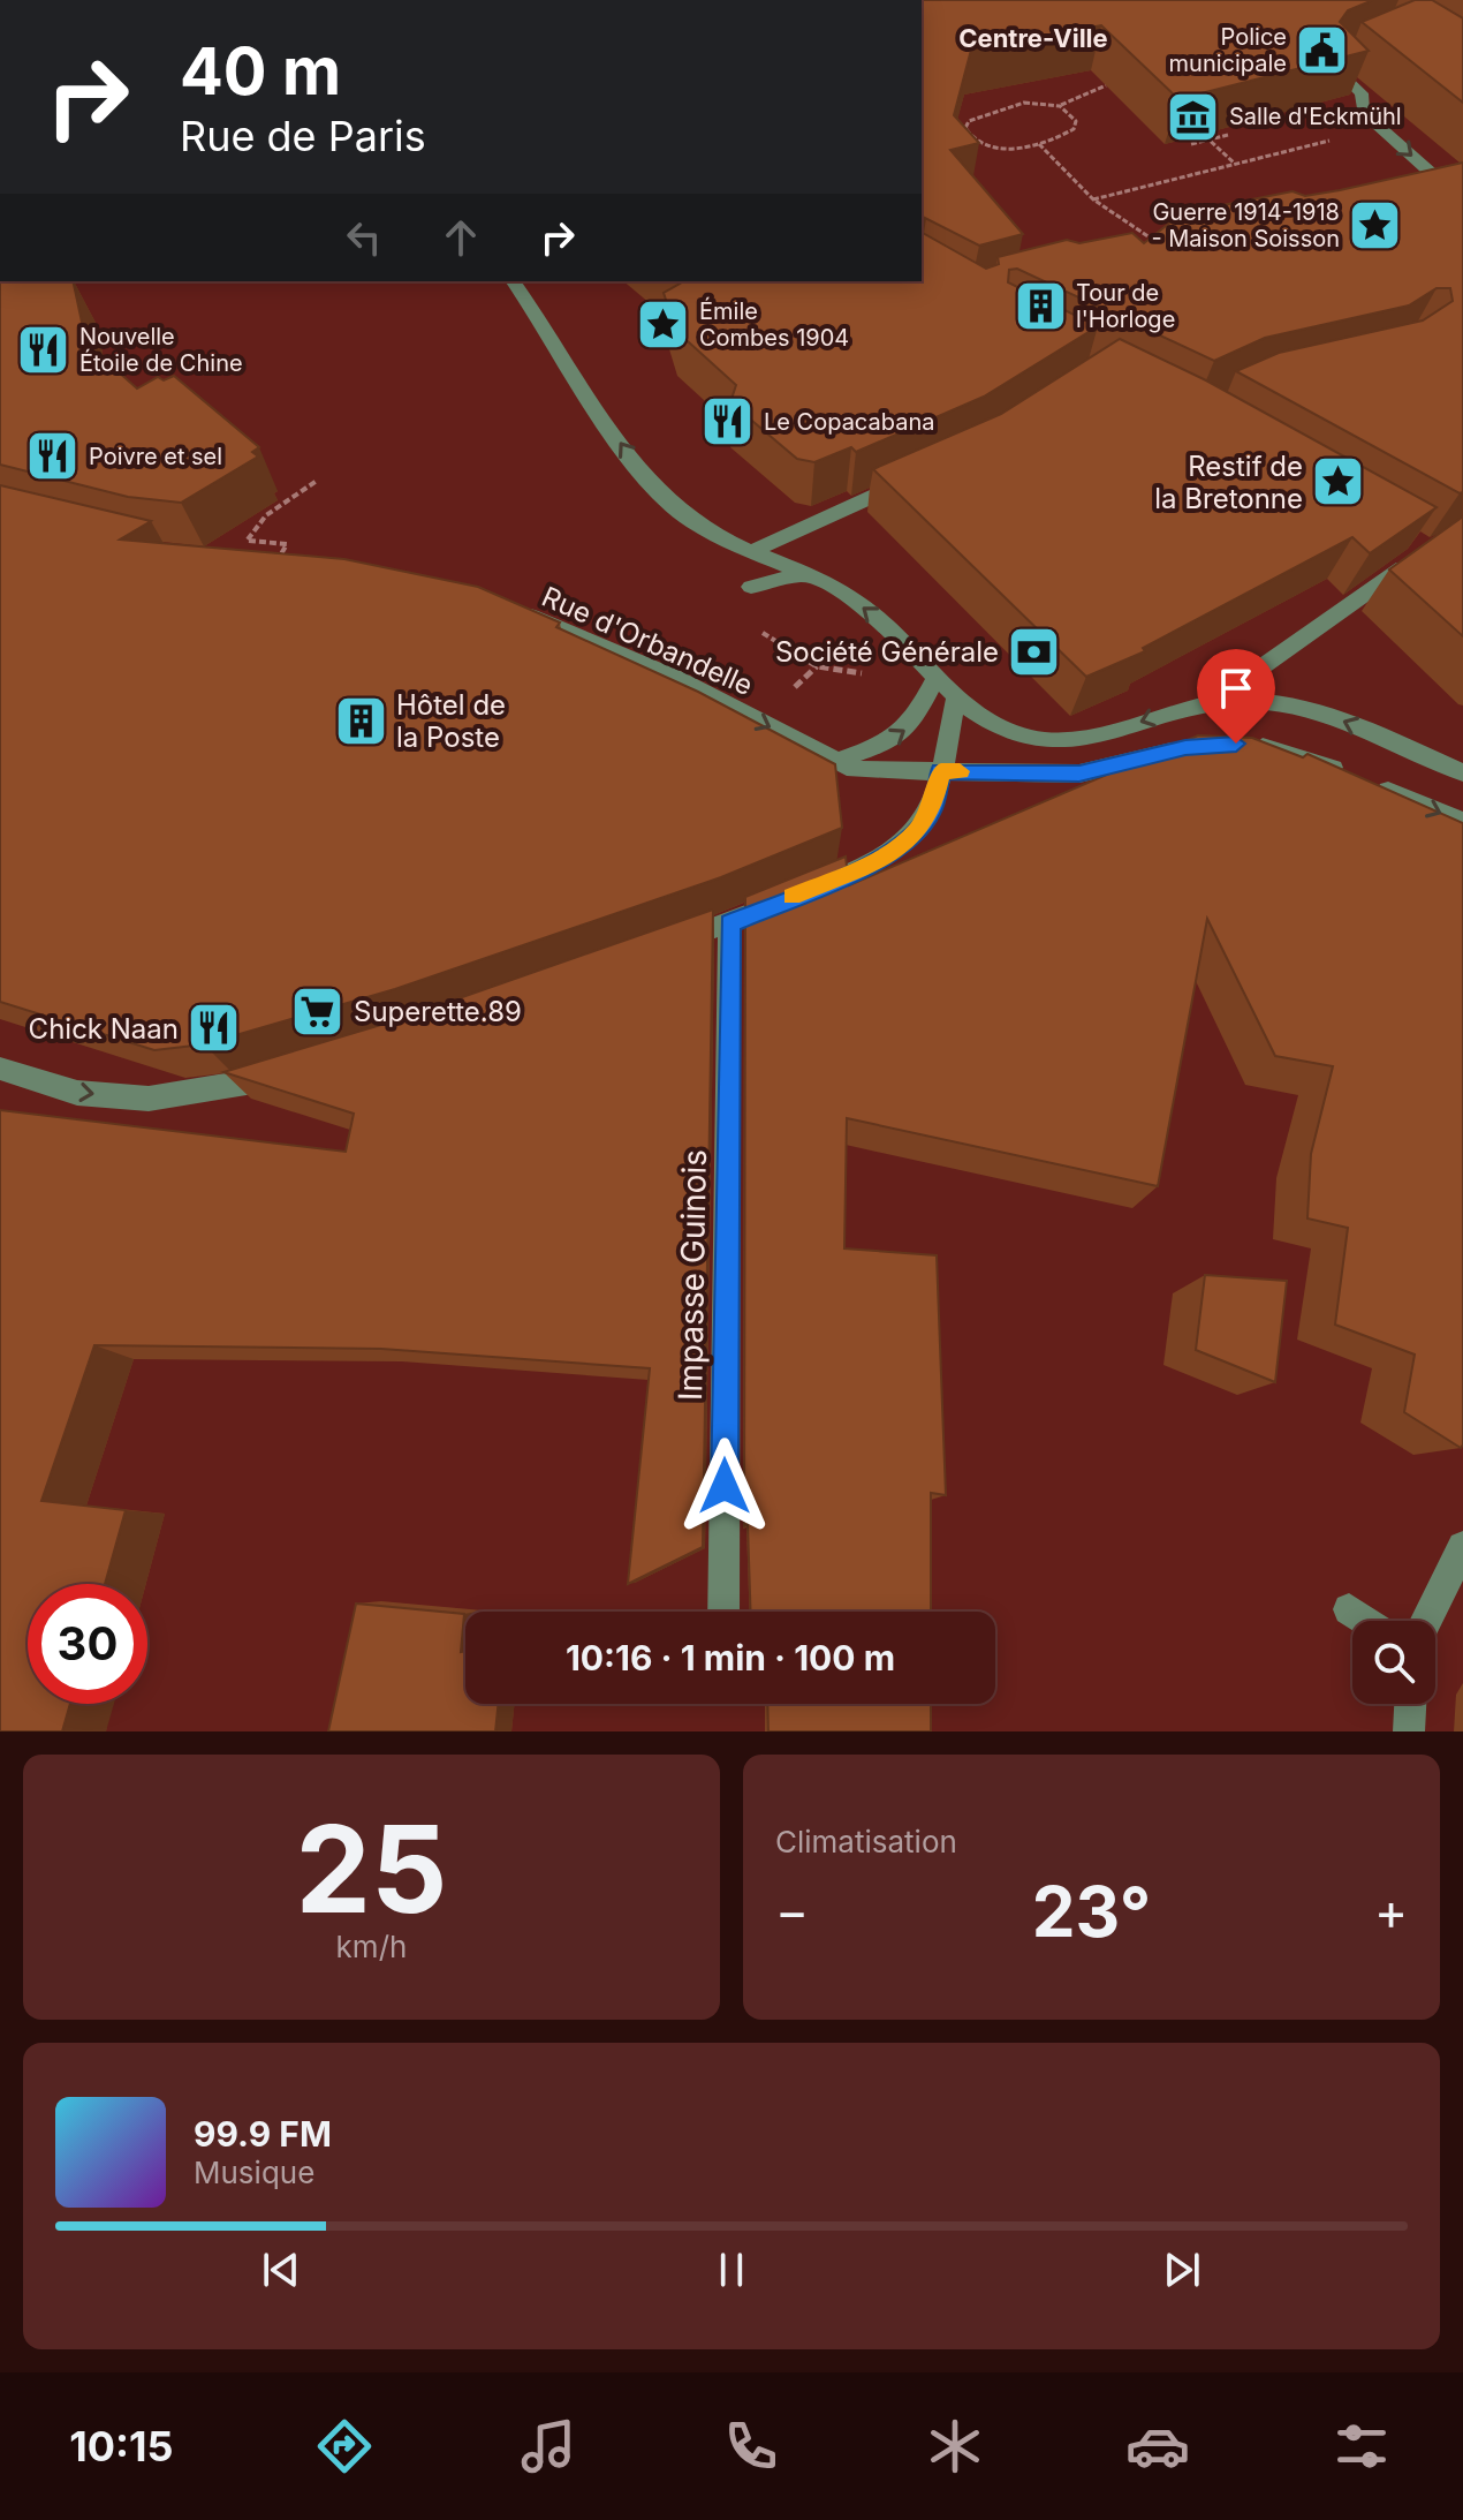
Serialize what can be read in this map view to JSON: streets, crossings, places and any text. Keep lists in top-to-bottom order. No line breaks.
{"streets":{"street":["Rue d'Orbandelle","Impasse Guinois"]},"districts":["Centre-Ville"],"places":{"public building":["Police municipale"],"museum":["Salle d'Eckmühl"],"place":["Guerre 1914-1918 - Maison Soisson","Émile Combes 1904","Restif de la Bretonne"],"building":["Tour de l'Horloge","Hôtel de la Poste"],"restaurant":["Nouvelle Étoile de Chine","Le Copacabana","Poivre et sel","Chick Naan"],"bank":["Société Générale"],"supermarket":["Superette.89"]},"page":{"turn":["40 m","Rue de Paris"],"limit":"30","trip":"10:16 · 1 min · 100 m","tile":[["25","km/h"],"Climatisation"],"heat":["−","23°","+"],"song":["99.9 FM","Musique"],"tabs":"10:15"}}
